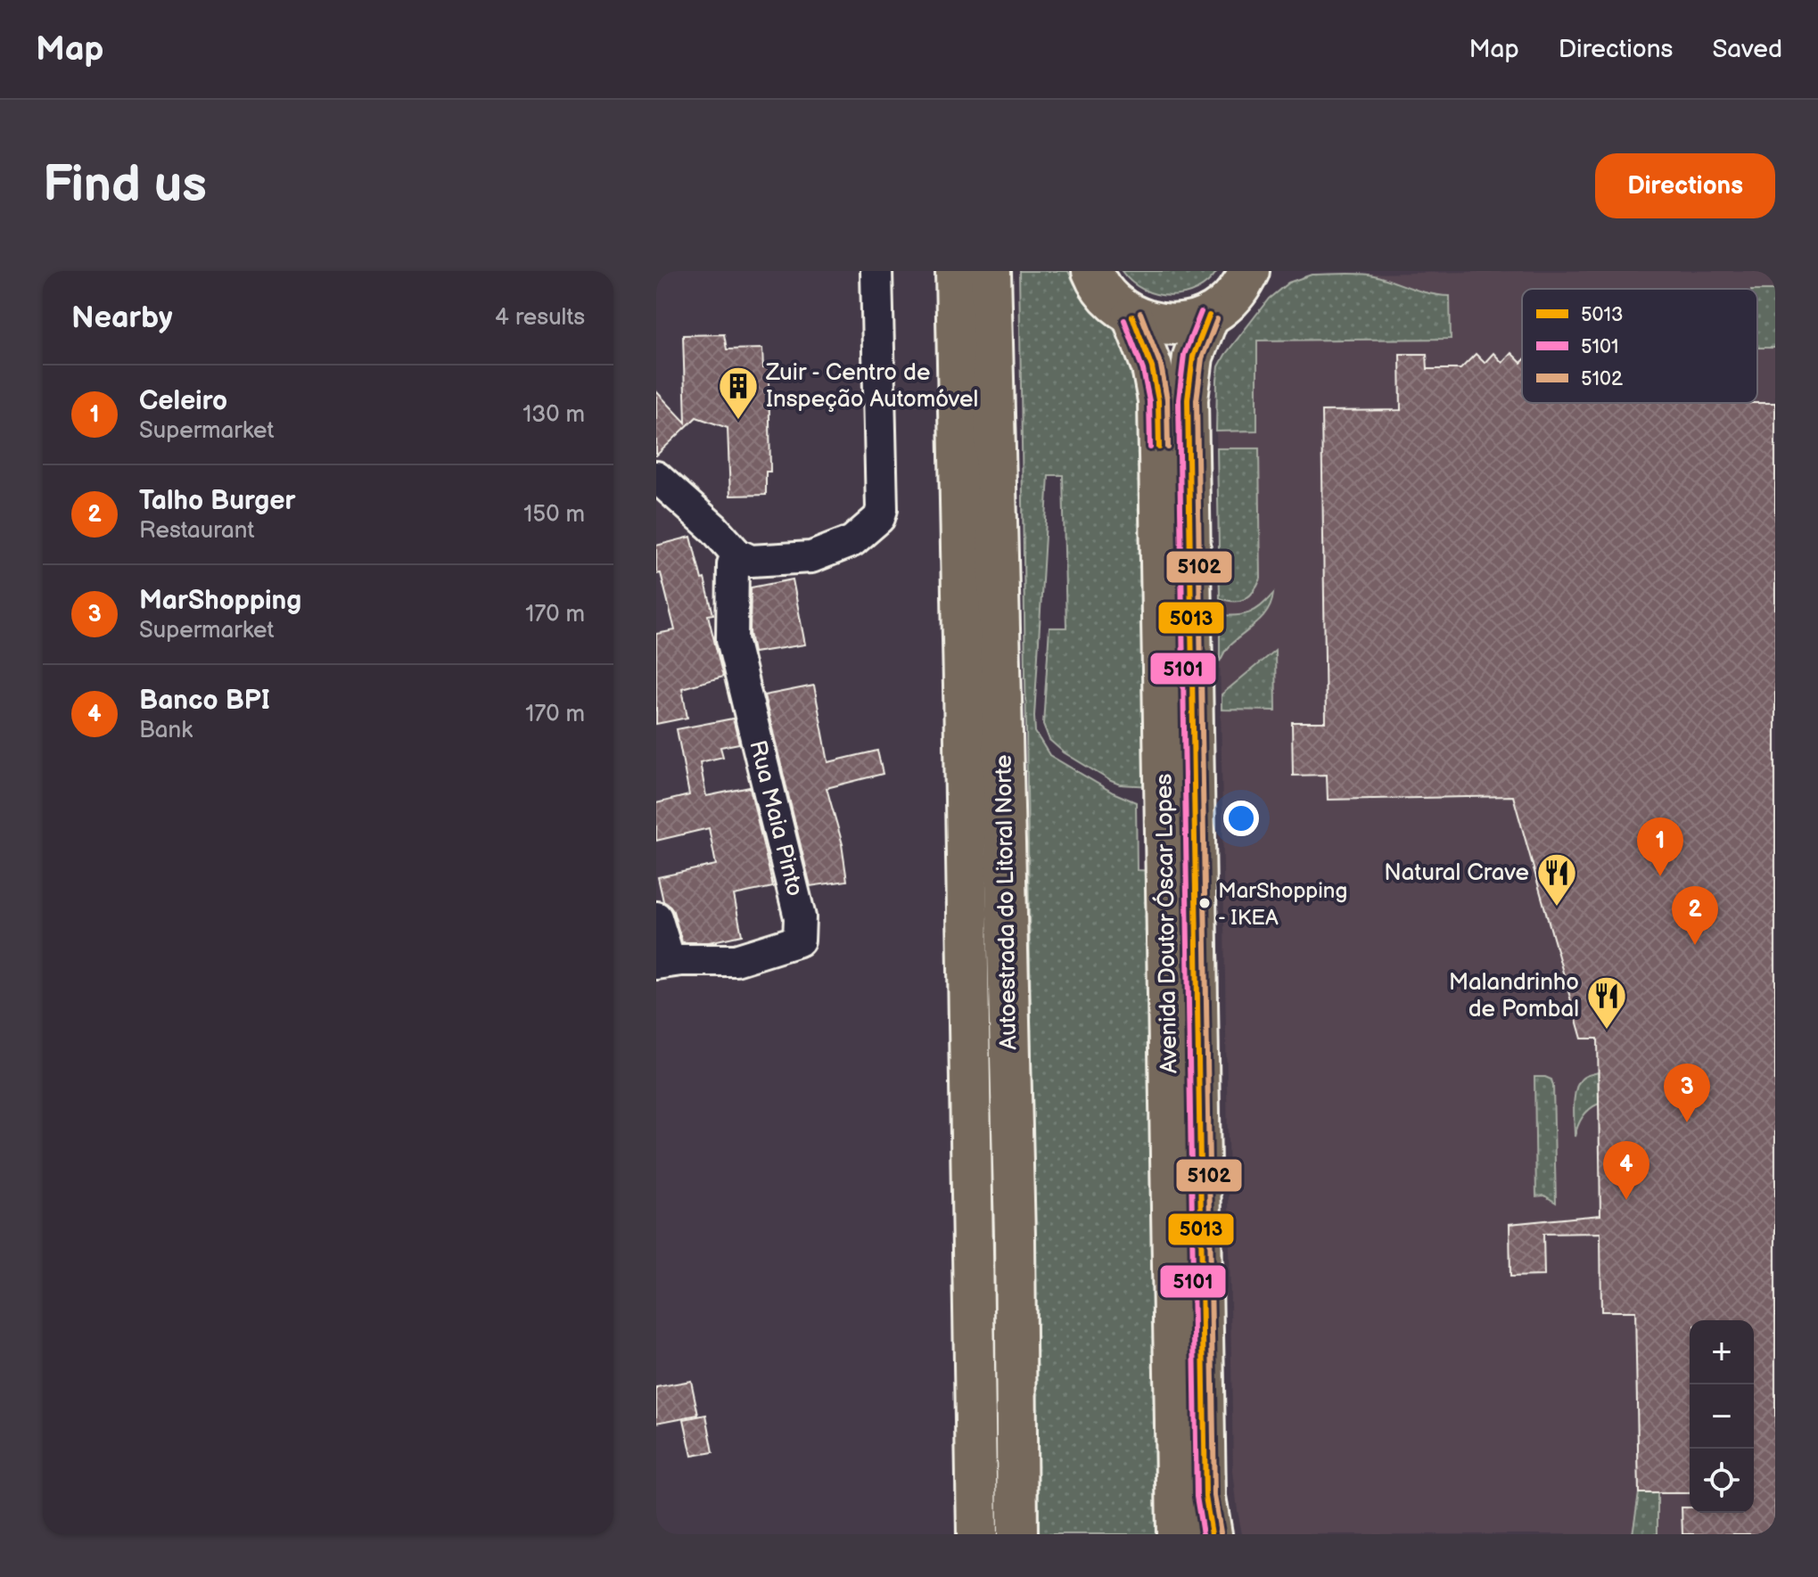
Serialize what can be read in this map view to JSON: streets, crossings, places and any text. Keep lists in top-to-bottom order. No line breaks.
{"streets":{"main road":["Autoestrada do Litoral Norte","Avenida Doutor Óscar Lopes"],"street":["Rua Maia Pinto"]},"places":{"building":["Zuir - Centro de Inspeção Automóvel"],"other":["MarShopping - IKEA"],"restaurant":["Natural Crave","Malandrinho de Pombal"]},"lines":["transit line 5101","transit line 5102","transit line 5013"],"legend":["5013","5101","5102"],"page":{"header":"Map","nav":["Map","Directions","Saved"],"buttons":"Directions","title":"Find us","heading":["Nearby","4 results"],"list":[{"mark":"1","name":"Celeiro","note":"Supermarket","value":"130 m"},{"mark":"2","name":"Talho Burger","note":"Restaurant","value":"150 m"},{"mark":"3","name":"MarShopping","note":"Supermarket","value":"170 m"},{"mark":"4","name":"Banco BPI","note":"Bank","value":"170 m"}],"pins":["1","2","3","4"],"map_buttons":["+","−"]}}
